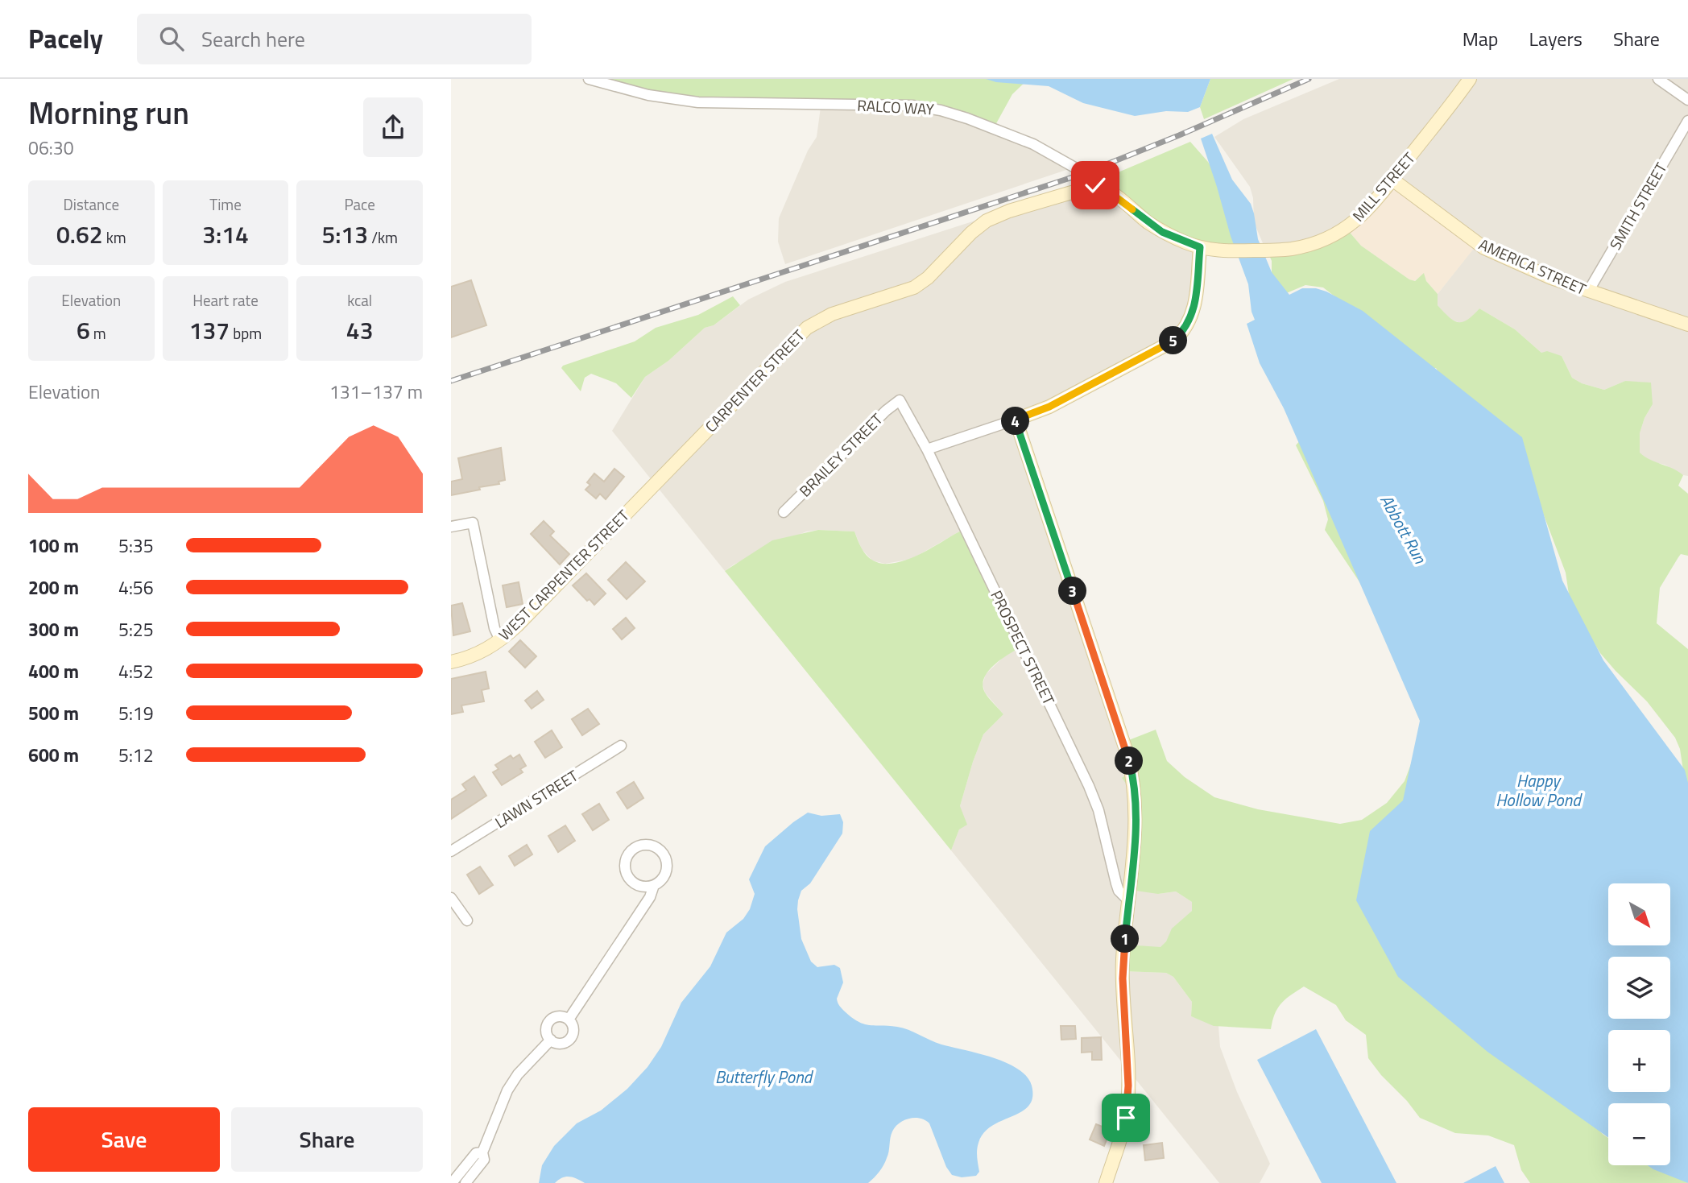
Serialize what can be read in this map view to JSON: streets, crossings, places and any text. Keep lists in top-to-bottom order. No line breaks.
{"streets":{"street":["RALCO WAY","MILL STREET","SMITH STREET","AMERICA STREET","CARPENTER STREET","BRAILEY STREET","WEST CARPENTER STREET","PROSPECT STREET","LAWN STREET"]},"crossings":[["RALCO WAY","MILL STREET"],["RALCO WAY","CARPENTER STREET"],["MILL STREET","AMERICA STREET"],["SMITH STREET","AMERICA STREET"],["CARPENTER STREET","WEST CARPENTER STREET"],["BRAILEY STREET","PROSPECT STREET"]],"water":["Abbott Run","Happy Hollow Pond","Butterfly Pond"],"north":"bottom right","page":{"header":"Pacely","search":"Search here","nav":["Map","Layers","Share"],"heading":["Morning run","06:30"],"stats":[["Distance","0.62 km"],["Time","3:14"],["Pace","5:13 /km"],["Elevation","6 m"],["Heart rate","137 bpm"],["kcal","43"]],"pins":["5","4","3","2","1"],"chart":["Elevation","131–137 m"],"list":[{"name":"100 m","note":"5:35"},{"name":"200 m","note":"4:56"},{"name":"300 m","note":"5:25"},{"name":"400 m","note":"4:52"},{"name":"500 m","note":"5:19"},{"name":"600 m","note":"5:12"}],"map_buttons":["+","−"],"buttons":["Save","Share"]}}
